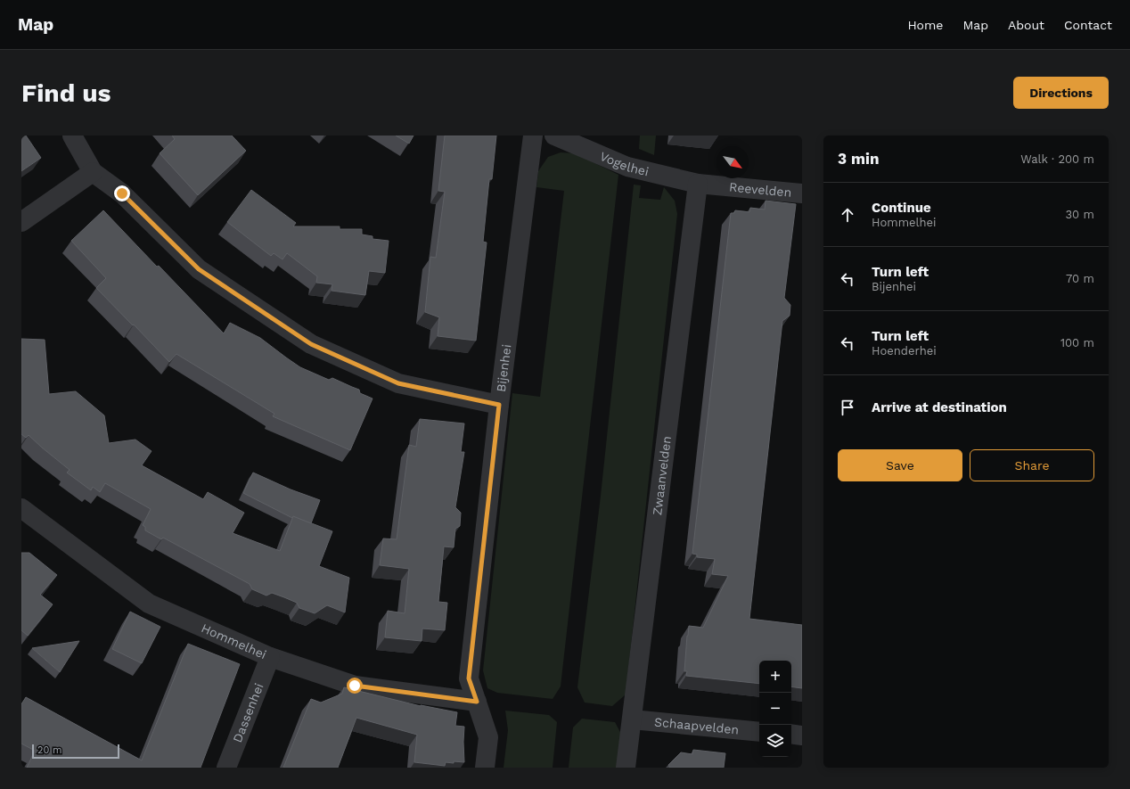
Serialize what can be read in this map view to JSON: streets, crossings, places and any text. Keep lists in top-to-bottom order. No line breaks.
{"streets":{"street":["Vogelhei","Reevelden","Bijenhei","Zwaanvelden","Hommelhei","Dassenhei","Schaapvelden"]},"crossings":[["Vogelhei","Reevelden"],["Vogelhei","Zwaanvelden"],["Reevelden","Zwaanvelden"],["Bijenhei","Hommelhei"],["Zwaanvelden","Schaapvelden"],["Hommelhei","Dassenhei"]],"scale_bar":"20 m","north":"bottom right","page":{"header":"Map","nav":["Home","Map","About","Contact"],"buttons":["Directions",["Save","Share"]],"title":"Find us","heading":["3 min","Walk · 200 m"],"list":[["Continue","Hommelhei","30 m"],["Turn left","Bijenhei","70 m"],["Turn left","Hoenderhei","100 m"],"Arrive at destination"],"map_buttons":["+","−"],"scale":"20 m"}}
